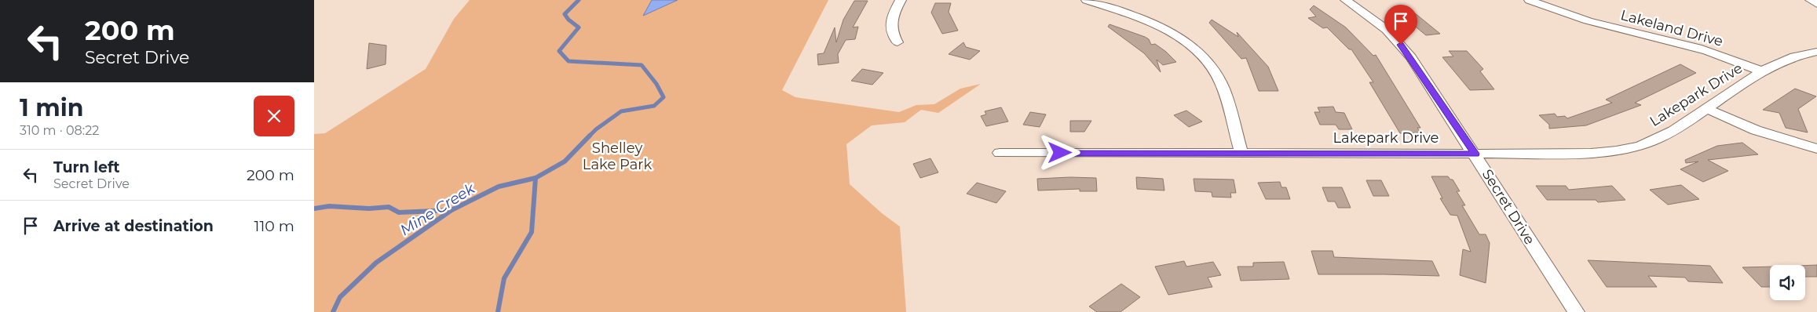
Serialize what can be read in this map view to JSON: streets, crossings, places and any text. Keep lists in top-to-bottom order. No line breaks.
{"streets":{"street":["Lakeland Drive","Lakepark Drive","Secret Drive"]},"crossings":[["Lakeland Drive","Lakepark Drive"],["Lakepark Drive","Secret Drive"]],"water":["Mine Creek"],"parks":["Shelley Lake Park"],"page":{"turn":["200 m","Secret Drive"],"heading":["1 min","310 m · 08:22"],"list":[{"name":"Turn left","note":"Secret Drive","value":"200 m"},{"name":"Arrive at destination","value":"110 m"}]}}
